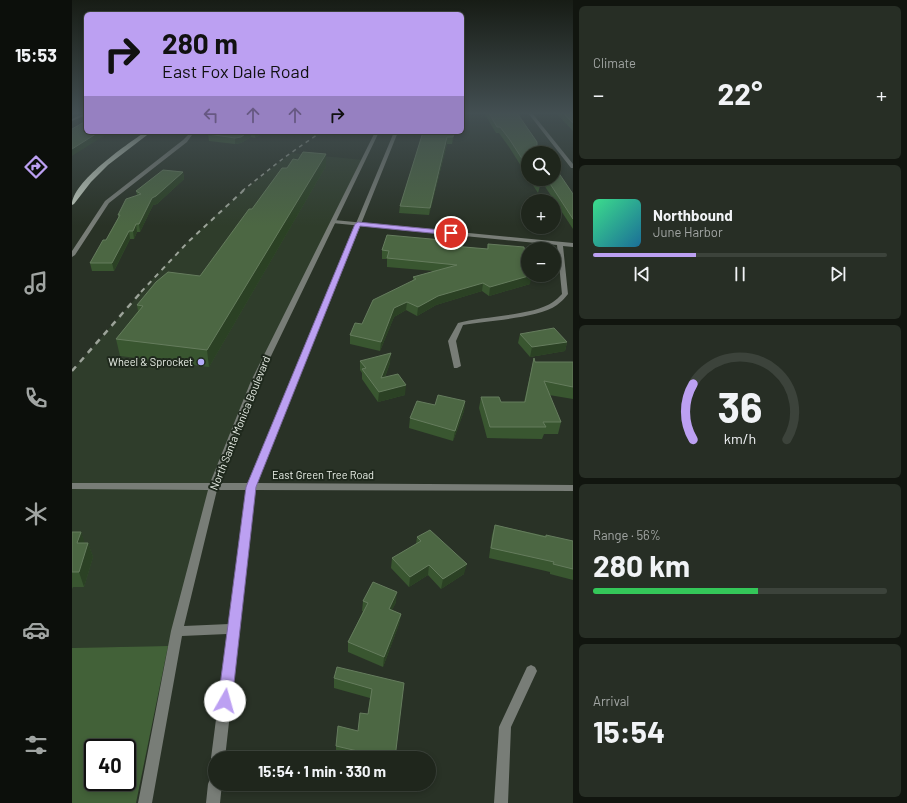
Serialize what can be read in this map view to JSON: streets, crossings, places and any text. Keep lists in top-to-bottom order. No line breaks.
{"streets":{"street":["North Santa Monica Boulevard","East Green Tree Road"]},"crossings":[["North Santa Monica Boulevard","East Green Tree Road"]],"places":["Wheel & Sprocket"],"page":{"tabs":"15:53","tile":["Climate",["Range · 56%","280 km"],["Arrival","15:54"]],"turn":["280 m","East Fox Dale Road"],"heat":["−","22°","+"],"map_buttons":["+","−"],"song":["Northbound","June Harbor"],"limit":"40","trip":"15:54 · 1 min · 330 m","gauge":["36","km/h"]}}
